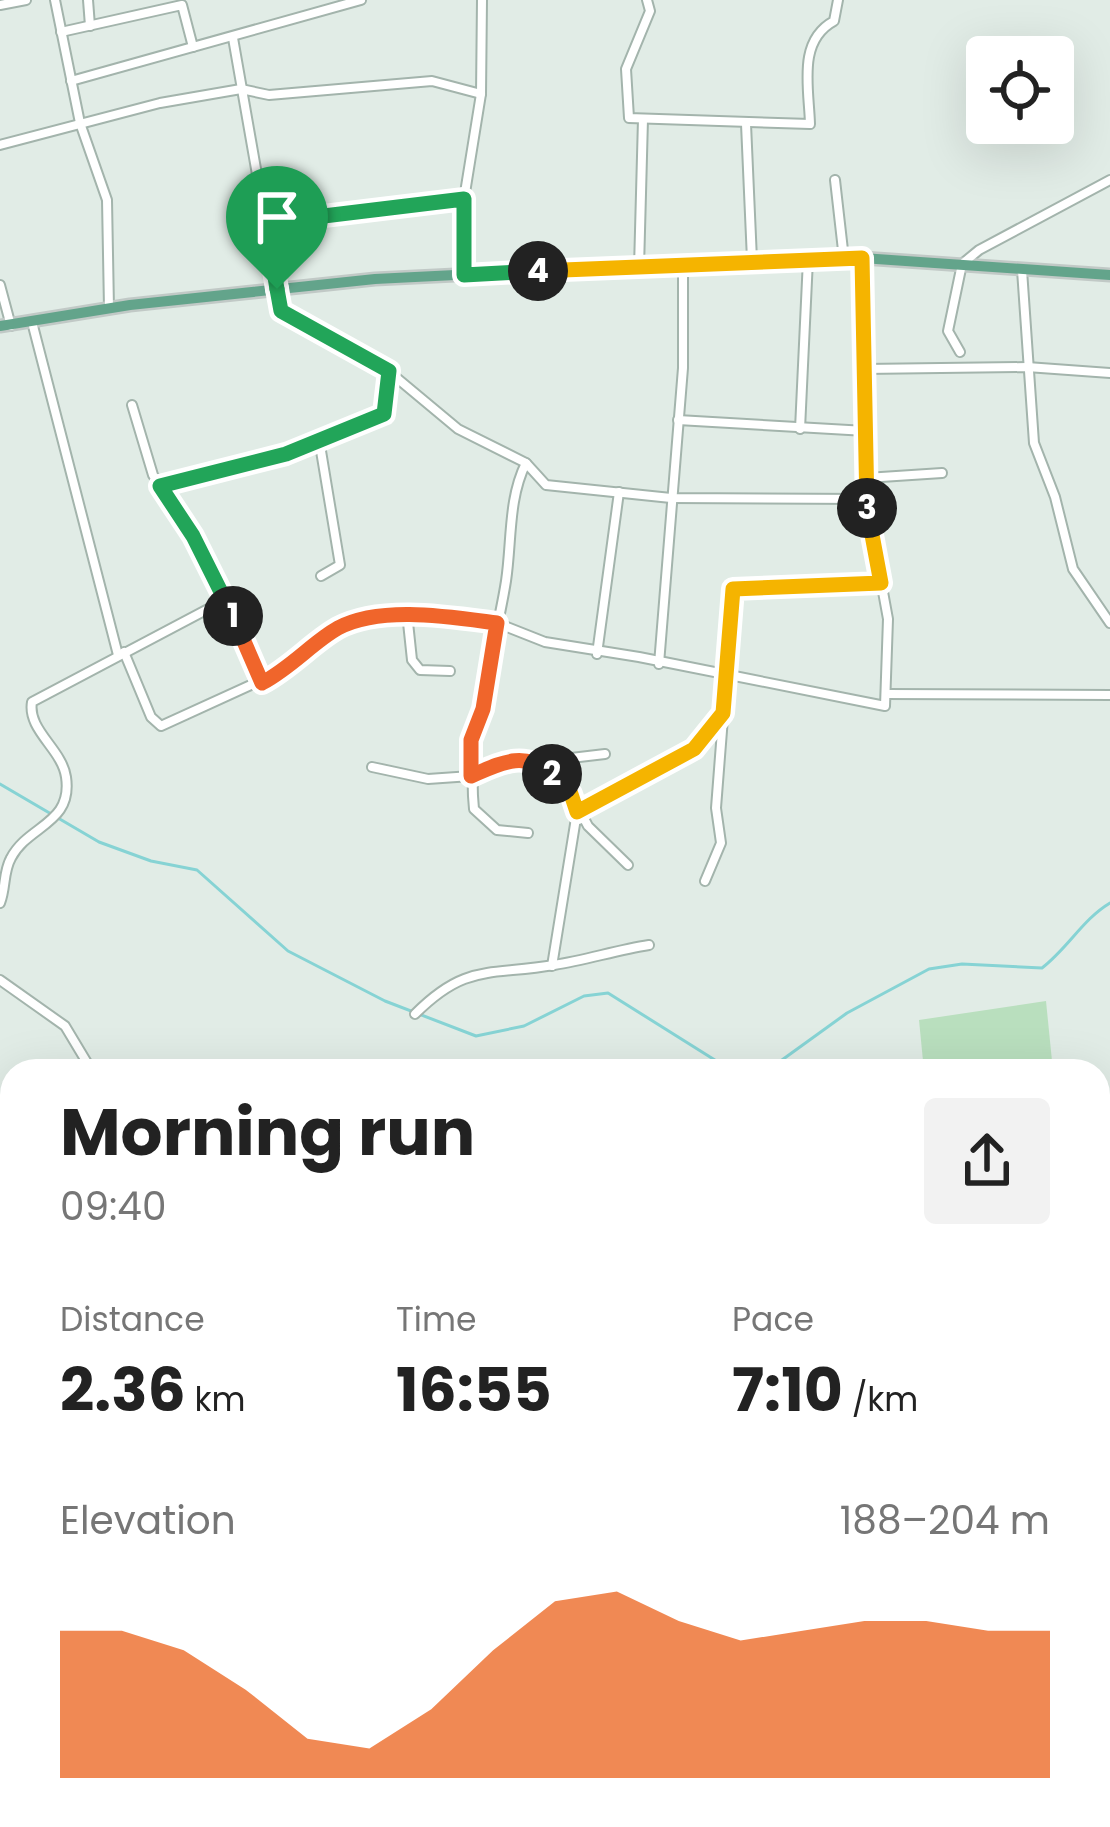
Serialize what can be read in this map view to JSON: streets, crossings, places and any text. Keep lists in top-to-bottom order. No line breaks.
{"page":{"pins":["4","3","1","2"],"heading":["Morning run","09:40"],"stats":[["Distance","2.36 km"],["Time","16:55"],["Pace","7:10 /km"]],"chart":["Elevation","188–204 m"]}}
